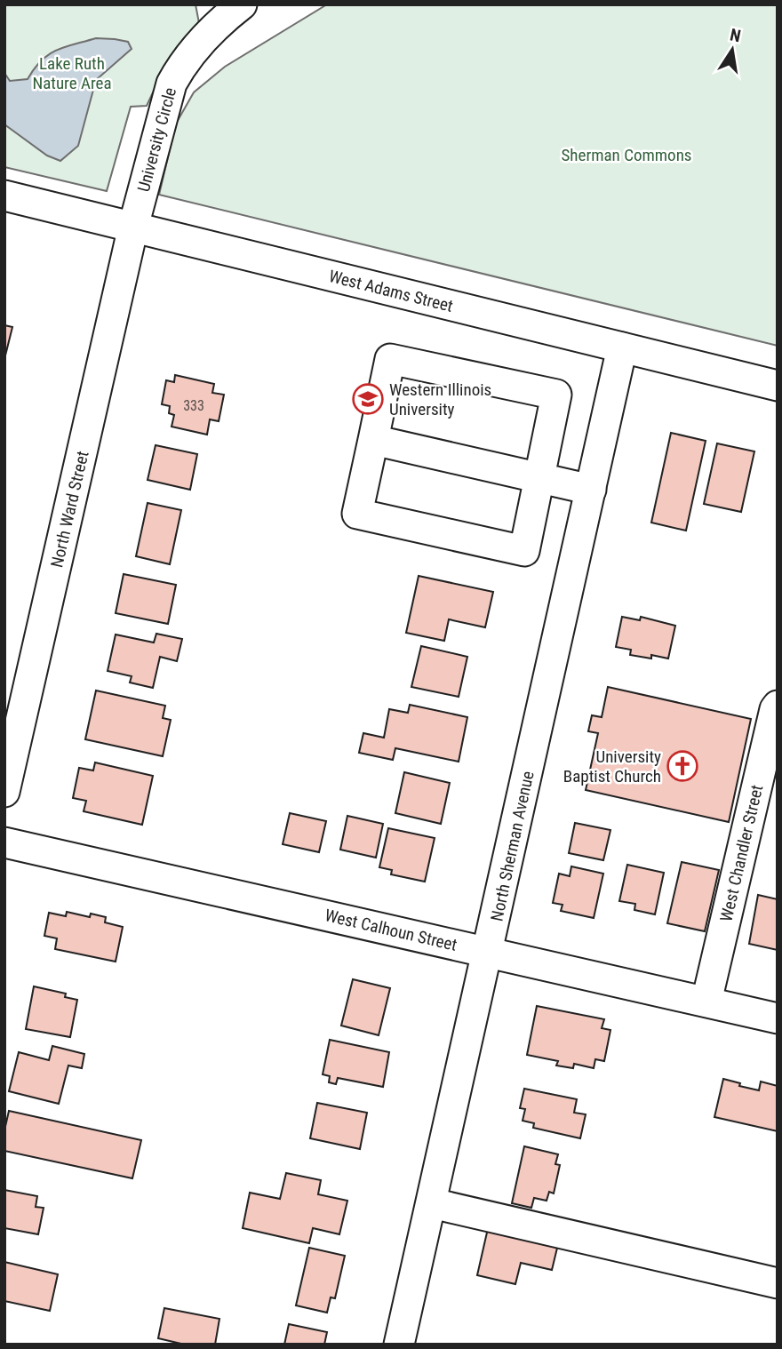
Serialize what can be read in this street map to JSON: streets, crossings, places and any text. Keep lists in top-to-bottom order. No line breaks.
{"streets":{"street":["University Circle","West Adams Street","North Ward Street","North Sherman Avenue","West Chandler Street","West Calhoun Street"]},"crossings":[["University Circle","West Adams Street"],["University Circle","North Ward Street"],["West Adams Street","North Ward Street"],["West Adams Street","North Sherman Avenue"],["North Sherman Avenue","West Calhoun Street"],["West Chandler Street","West Calhoun Street"]],"parks":["Lake Ruth Nature Area","Sherman Commons"],"places":{"school or university":["Western Illinois University"],"church":["University Baptist Church"]},"house_numbers":["333"],"north":"top"}
